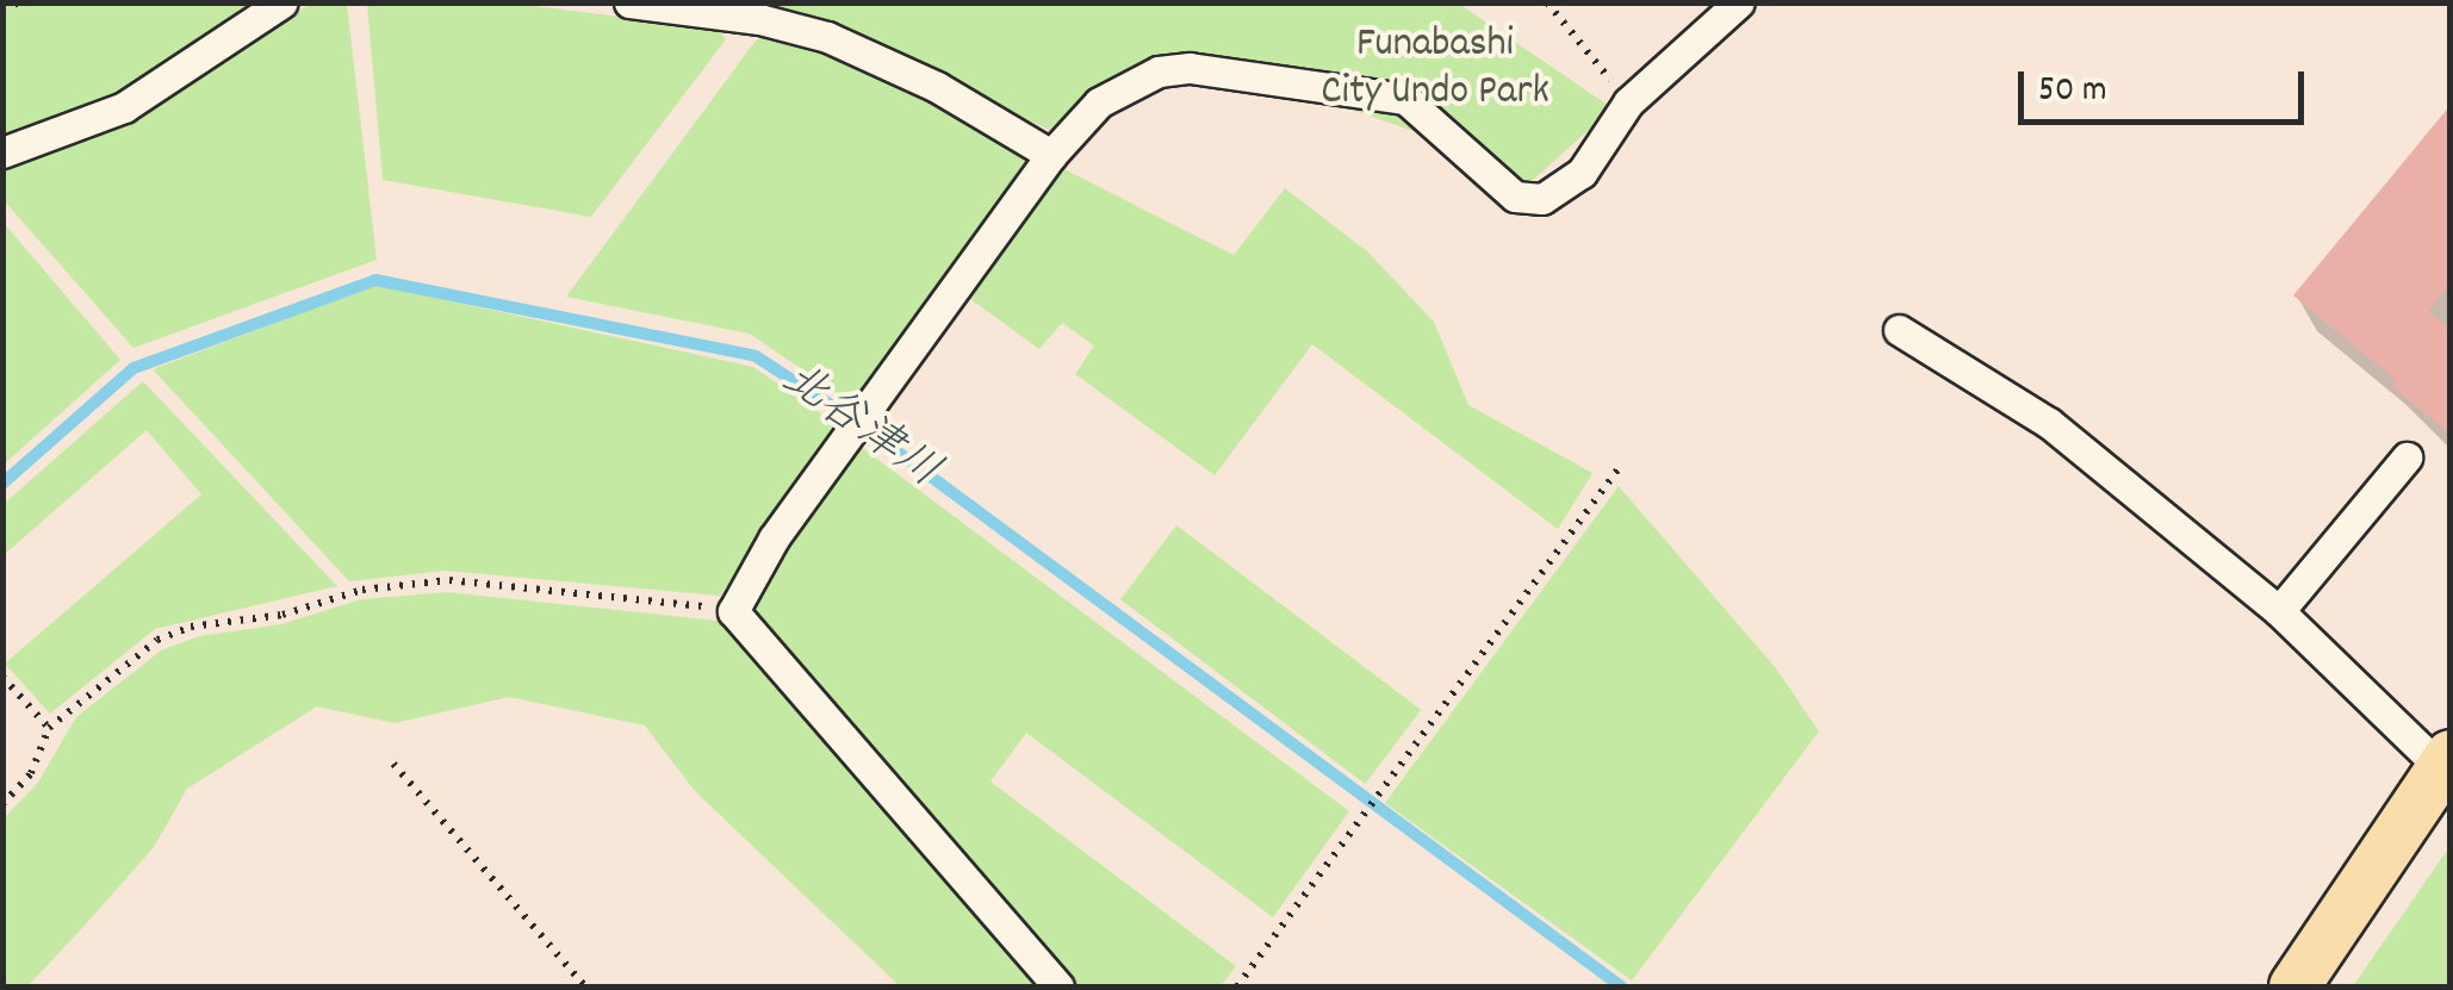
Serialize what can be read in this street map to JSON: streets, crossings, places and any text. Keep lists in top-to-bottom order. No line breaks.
{"water":["北谷津川"],"parks":["Funabashi City Undo Park"],"scale_bar":"50 m"}
